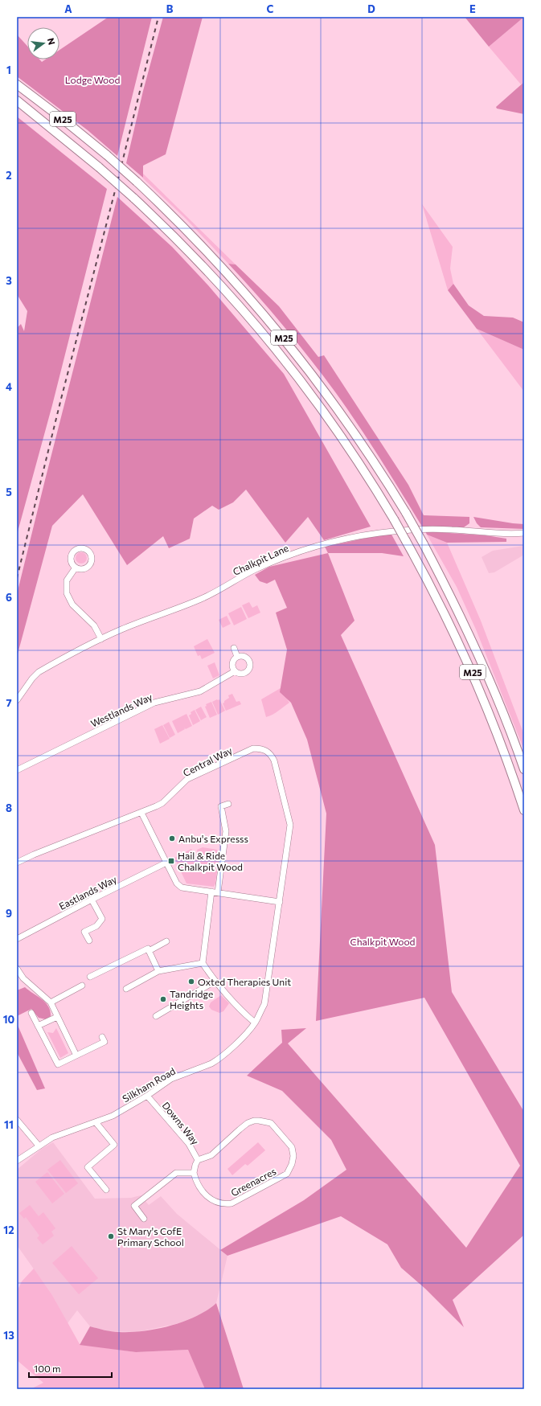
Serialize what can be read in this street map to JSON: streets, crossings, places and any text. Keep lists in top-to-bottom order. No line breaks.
{"streets":{"highway":["M25"],"street":["Chalkpit Lane","Westlands Way","Central Way","Eastlands Way","Silkham Road","Downs Way","Greenacres"]},"crossings":[["Central Way","Silkham Road"],["Silkham Road","Downs Way"],["Downs Way","Greenacres"]],"parks":["Lodge Wood","Chalkpit Wood"],"places":{"other":["Anbu's Expresss","Oxted Therapies Unit","Tandridge Heights","St Mary's CofE Primary School"],"transit":["Hail & Ride Chalkpit Wood"]},"scale_bar":"100 m","north":"right","grid":{"columns":["A","B","C","D","E"],"rows":["1","2","3","4","5","6","7","8","9","10","11","12","13"]}}
